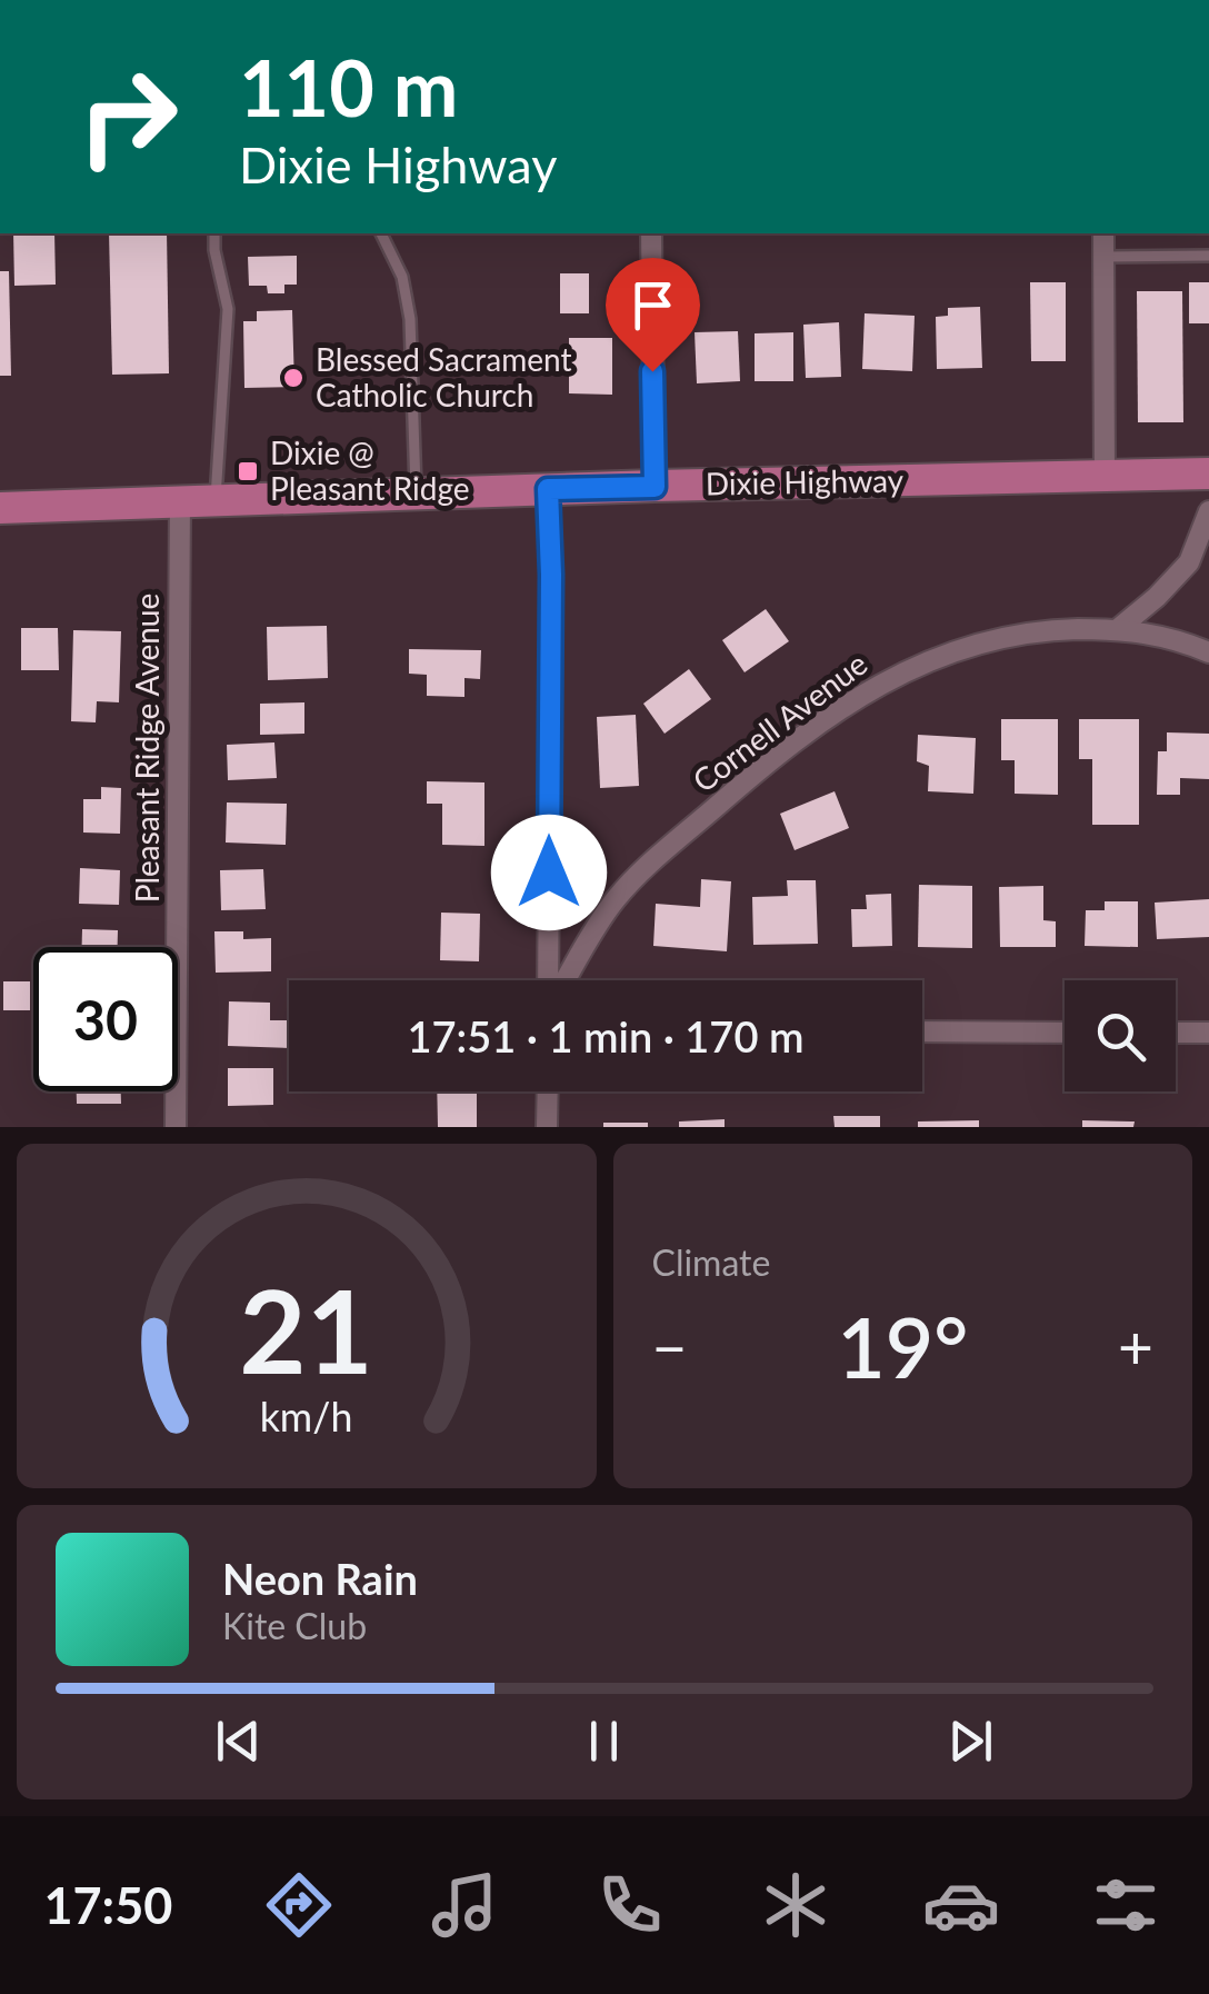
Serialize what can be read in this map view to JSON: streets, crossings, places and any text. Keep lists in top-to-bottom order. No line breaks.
{"streets":{"main road":["Dixie Highway"],"street":["Cornell Avenue","Pleasant Ridge Avenue"]},"crossings":[["Dixie Highway","Pleasant Ridge Avenue"]],"places":{"other":["Blessed Sacrament Catholic Church"],"transit":["Dixie @ Pleasant Ridge"]},"page":{"turn":["110 m","Dixie Highway"],"limit":"30","trip":"17:51 · 1 min · 170 m","tile":"Climate","heat":["−","19°","+"],"song":["Neon Rain","Kite Club"],"tabs":"17:50","gauge":["21","km/h"]}}
